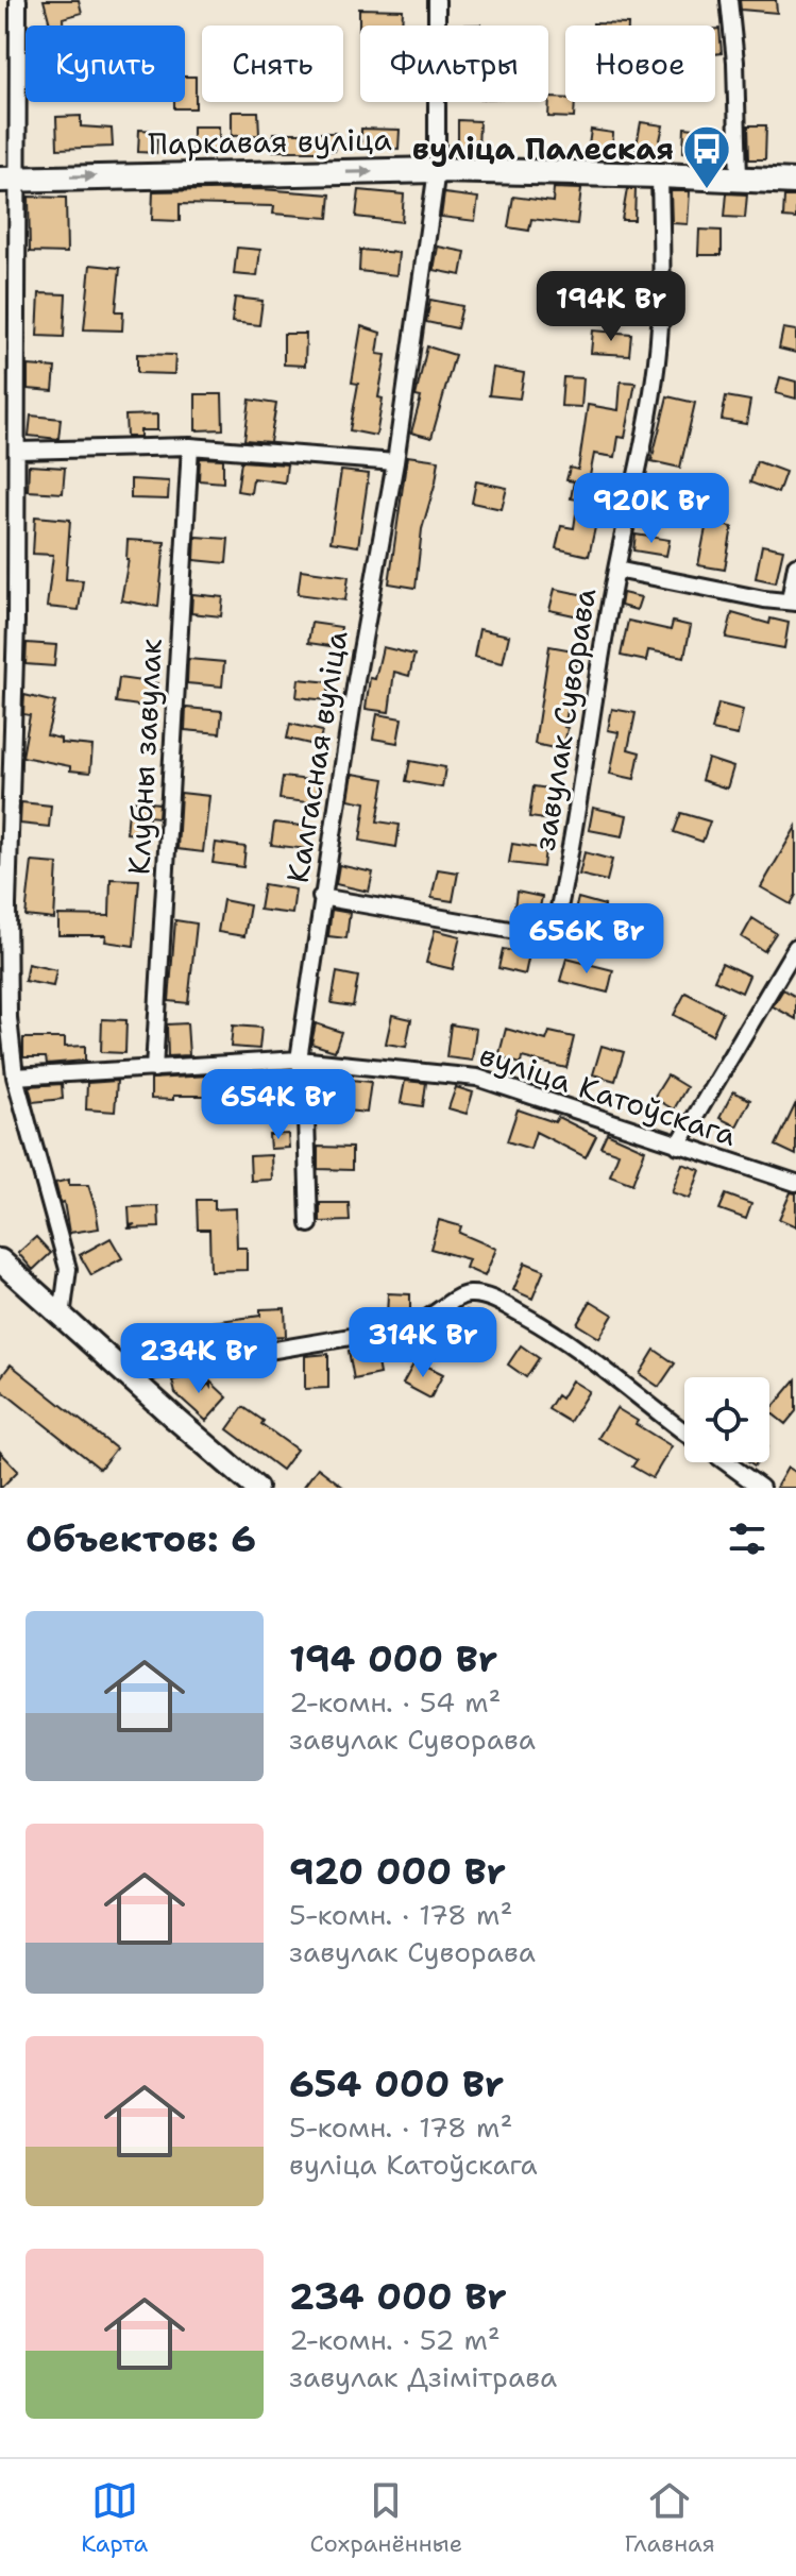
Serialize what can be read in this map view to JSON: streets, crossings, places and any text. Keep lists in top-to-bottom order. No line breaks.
{"streets":{"main road":["Паркавая вуліца"],"street":["завулак Суворава","Клубны завулак","Калгасная вуліца","вуліца Катоўскага"]},"crossings":[["Паркавая вуліца","завулак Суворава"],["Паркавая вуліца","Калгасная вуліца"],["завулак Суворава","Калгасная вуліца"],["Клубны завулак","вуліца Катоўскага"],["Калгасная вуліца","вуліца Катоўскага"]],"one_way":["Паркавая вуліца"],"places":{"bus stop":["вуліца Палеская"]},"page":{"chip":["Купить","Снять","Фильтры","Новое"],"price":["194K Br","920K Br","656K Br","654K Br","314K Br","234K Br"],"heading":"Объектов: 6","list":[{"name":"194 000 Br","note":"2-комн. · 54 m² · завулак Суворава"},{"name":"920 000 Br","note":"5-комн. · 178 m² · завулак Суворава"},{"name":"654 000 Br","note":"5-комн. · 178 m² · вуліца Катоўскага"},{"name":"234 000 Br","note":"2-комн. · 52 m² · завулак Дзімітрава"}],"tabs":["Карта","Сохранённые","Главная"]}}
